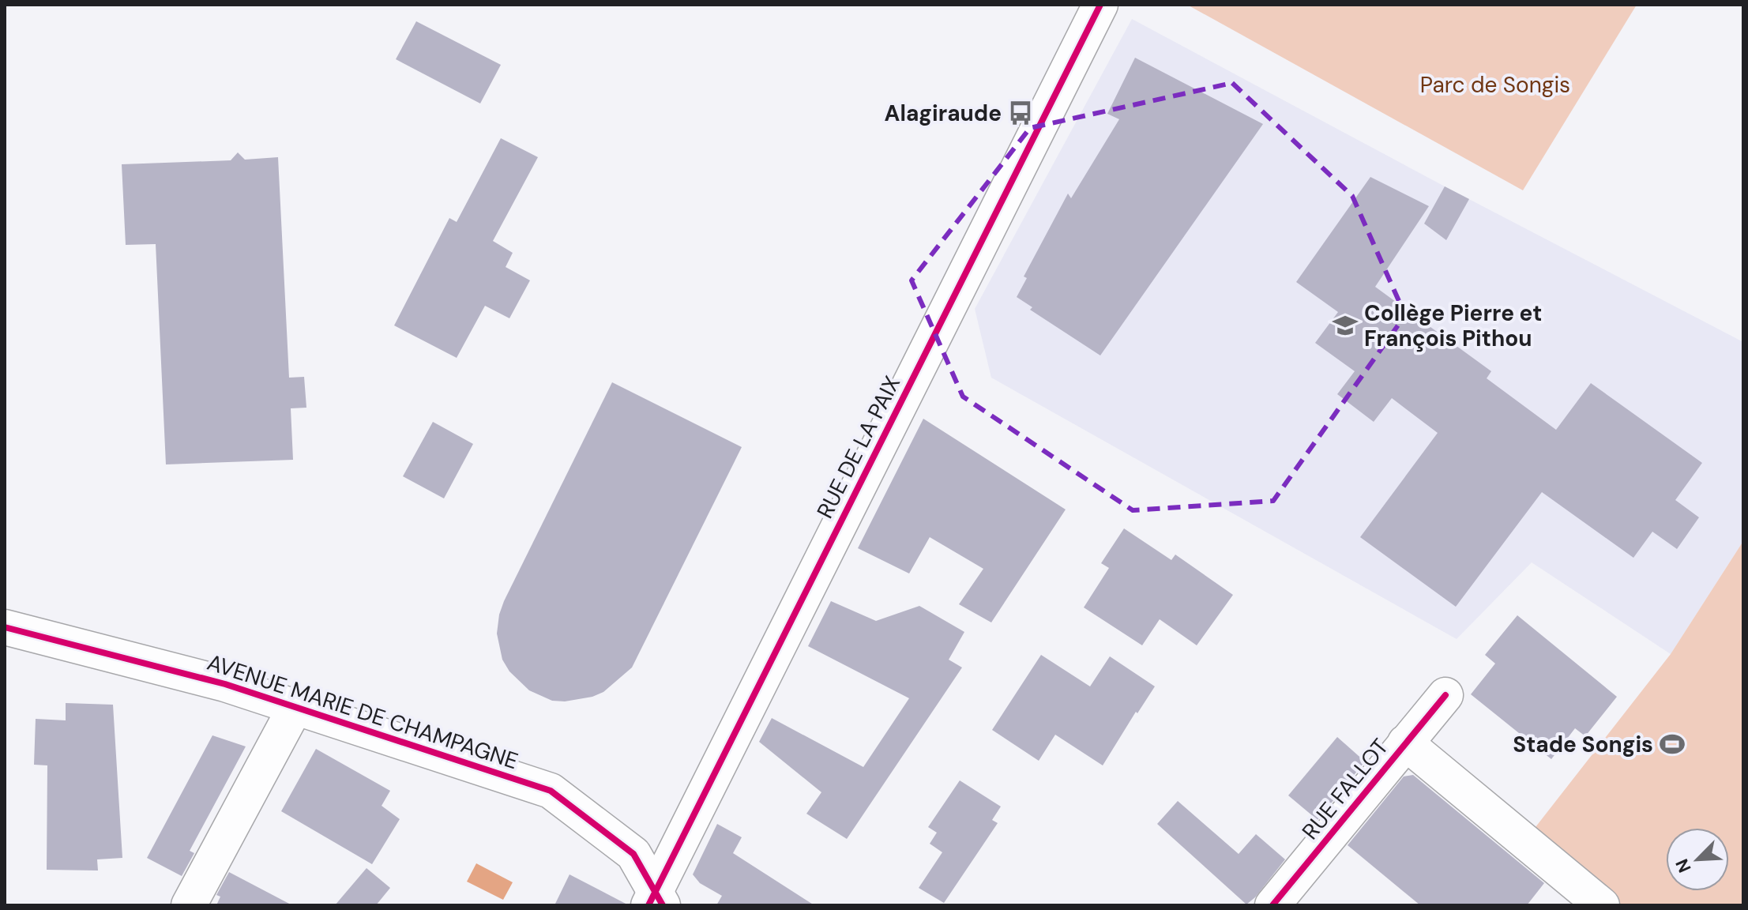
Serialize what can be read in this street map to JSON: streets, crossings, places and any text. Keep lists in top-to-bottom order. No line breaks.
{"streets":{"street":["RUE DE LA PAIX","AVENUE MARIE DE CHAMPAGNE","RUE FALLOT"]},"crossings":[["RUE DE LA PAIX","AVENUE MARIE DE CHAMPAGNE"]],"parks":["Parc de Songis"],"places":{"bus stop":["Alagiraude"],"school or university":["Collège Pierre et François Pithou"],"sports":["Stade Songis"]},"north":"bottom left"}
